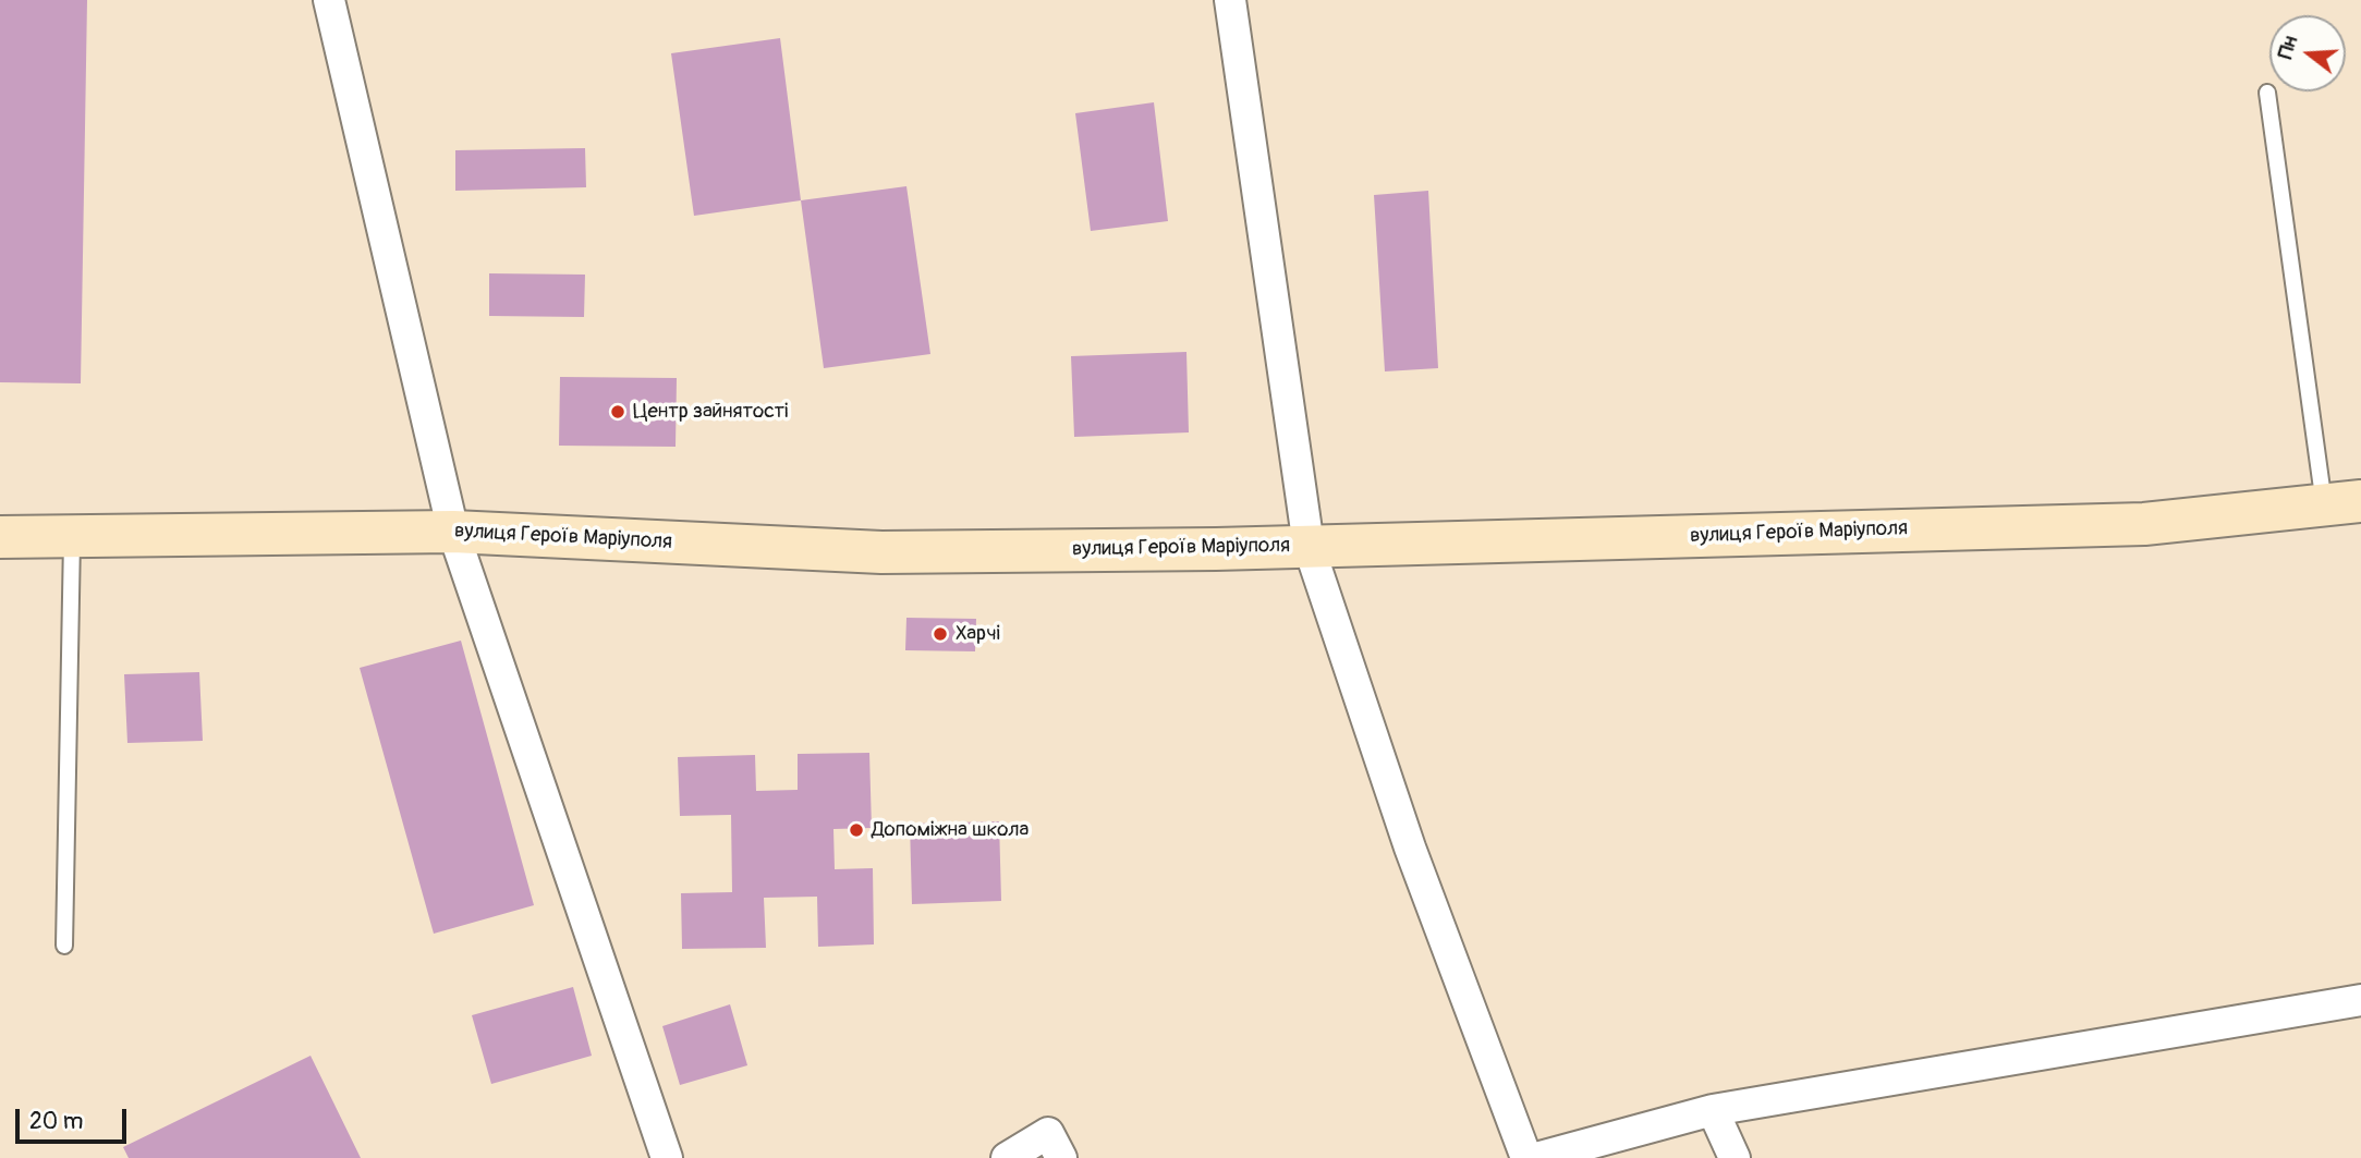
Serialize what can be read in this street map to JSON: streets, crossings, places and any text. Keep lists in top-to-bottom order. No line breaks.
{"streets":{"main road":["вулиця Героїв Маріуполя"]},"places":["Центр зайнятості","Харчі","Допомiжна школа"],"scale_bar":"20 m","north":"left"}
